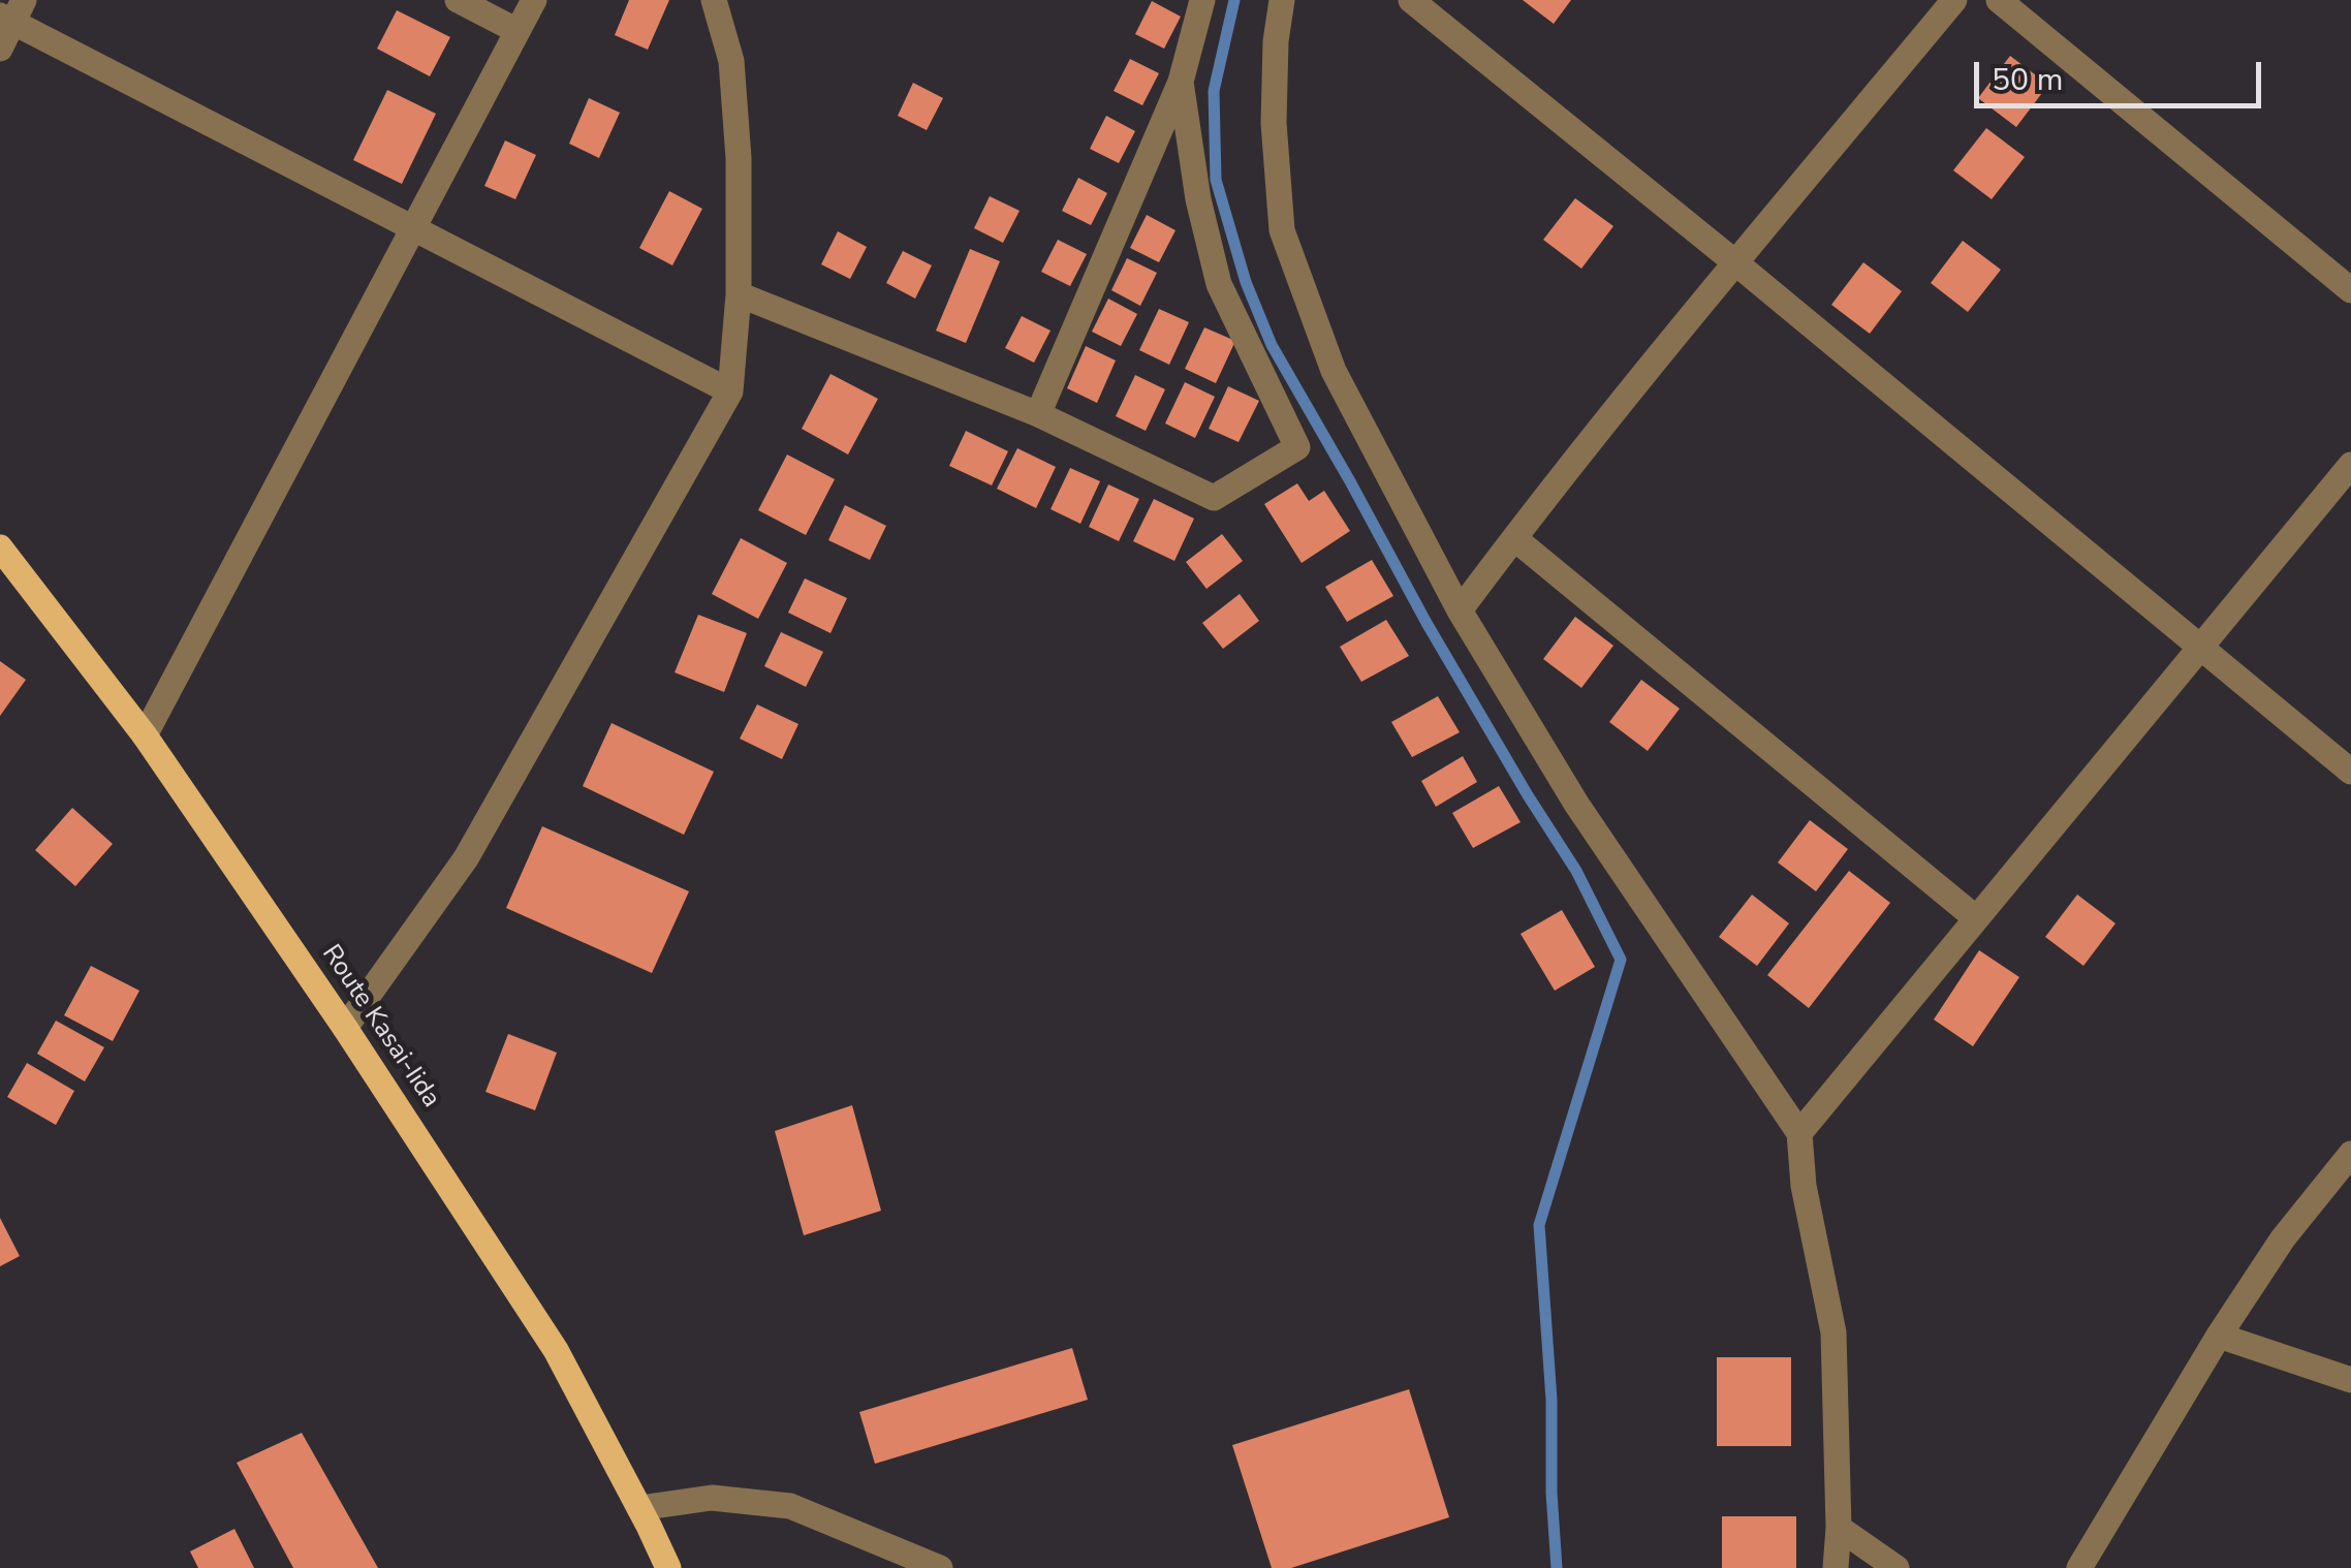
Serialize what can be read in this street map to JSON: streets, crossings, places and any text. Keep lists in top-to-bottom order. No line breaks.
{"streets":{"main road":["Route Kasai-Iida"]},"scale_bar":"50 m"}
